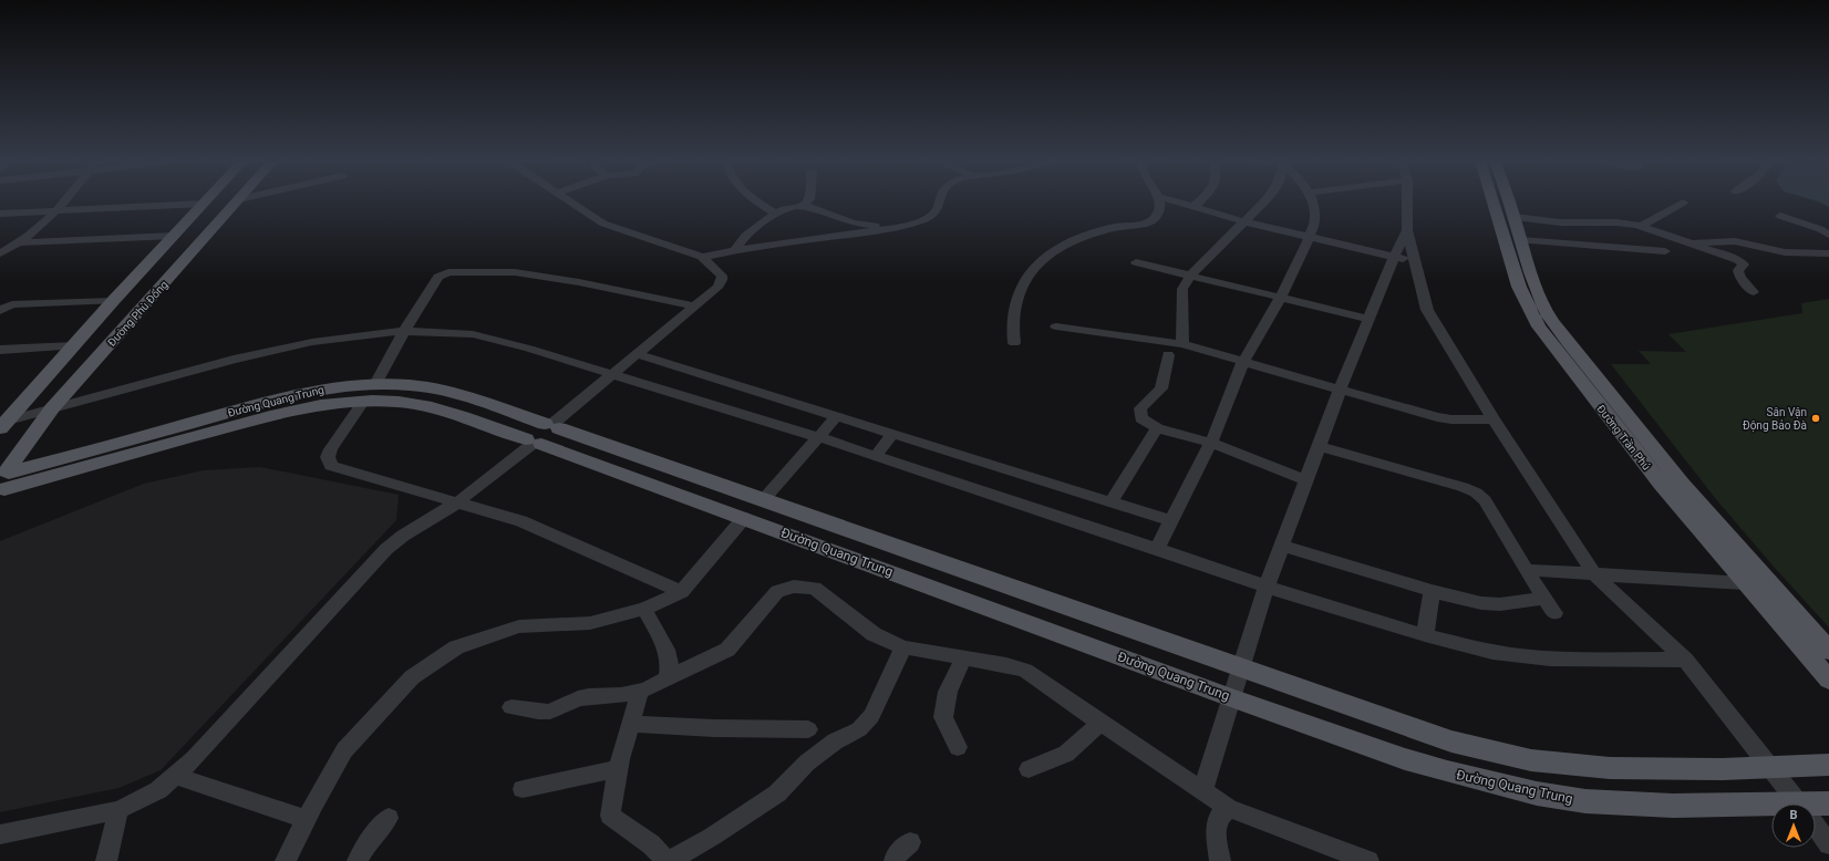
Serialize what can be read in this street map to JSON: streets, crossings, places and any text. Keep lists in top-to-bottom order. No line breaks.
{"streets":{"main road":["Đường Phù Đổng","Đường Quang Trung","Đường Trần Phú"]},"crossings":[["Đường Phù Đổng","Đường Quang Trung"]],"places":["Sân Vận Động Bảo Đà"],"north":"top"}
